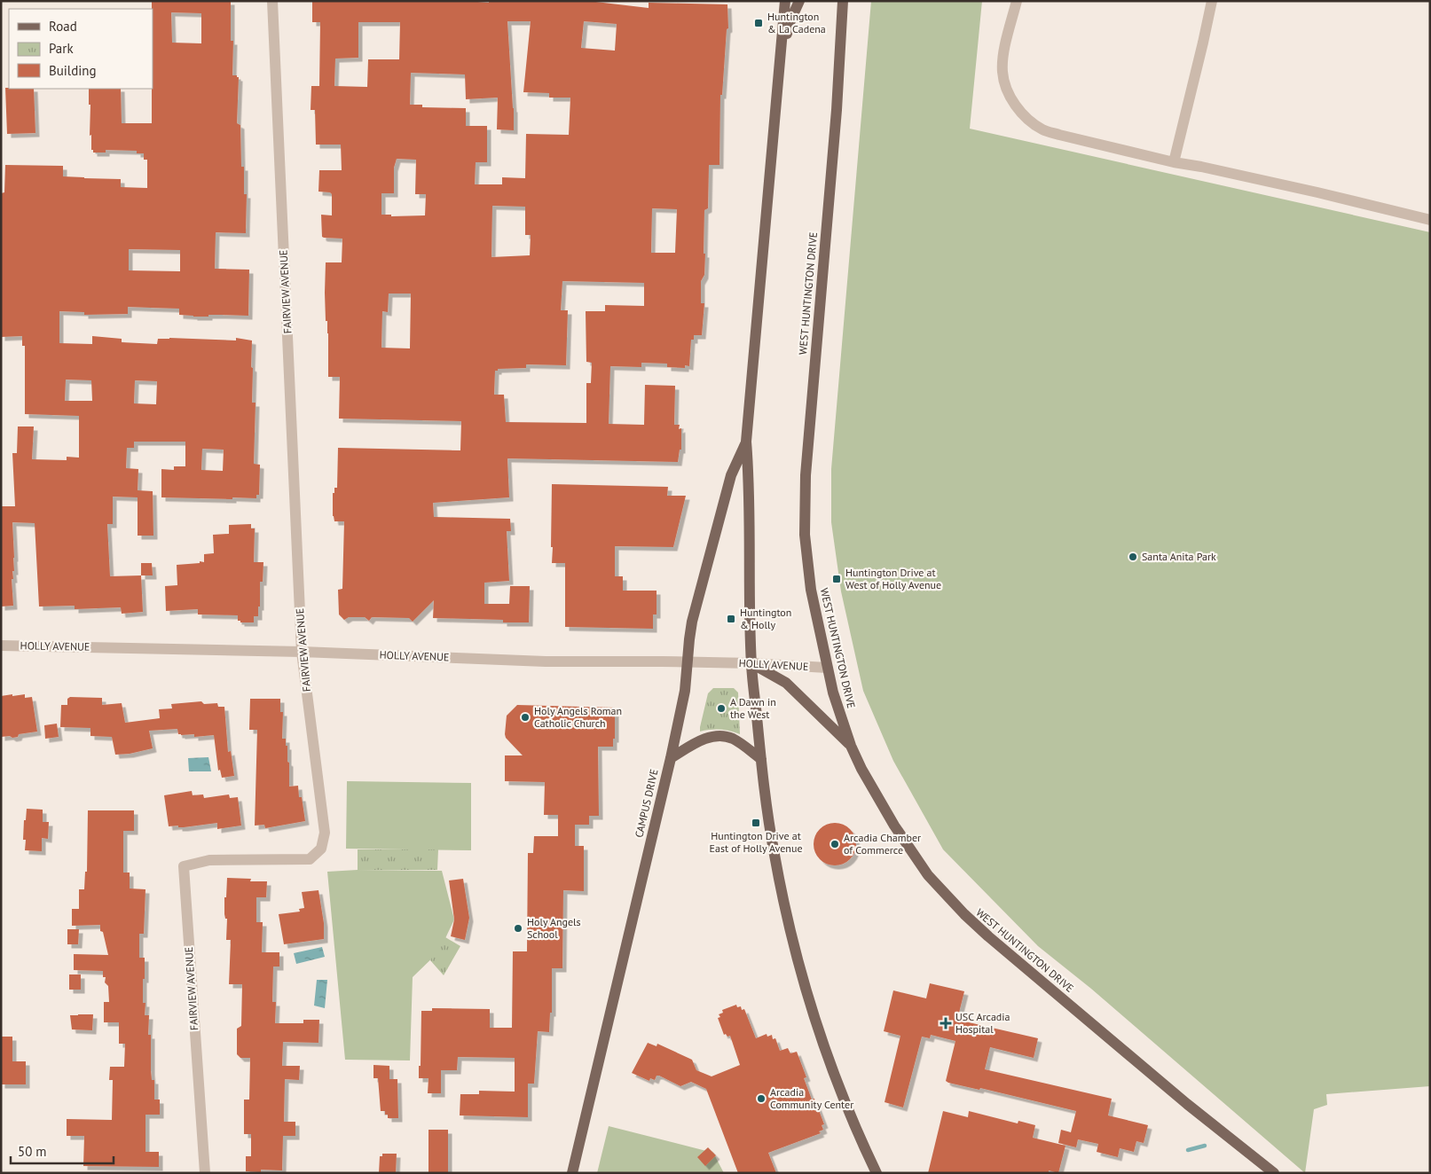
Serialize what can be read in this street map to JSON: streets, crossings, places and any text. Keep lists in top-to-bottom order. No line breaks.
{"streets":{"main road":["WEST HUNTINGTON DRIVE","CAMPUS DRIVE"],"street":["FAIRVIEW AVENUE","HOLLY AVENUE"]},"crossings":[["FAIRVIEW AVENUE","HOLLY AVENUE"],["WEST HUNTINGTON DRIVE","HOLLY AVENUE"],["HOLLY AVENUE","CAMPUS DRIVE"]],"places":{"transit":["Huntington & La Cadena","Huntington Drive at West of Holly Avenue","Huntington & Holly","Huntington Drive at East of Holly Avenue"],"other":["Santa Anita Park","A Dawn in the West","Holy Angels Roman Catholic Church","Arcadia Chamber of Commerce","Holy Angels School","Arcadia Community Center"],"health":["USC Arcadia Hospital"]},"legend":["Road","Park","Building"],"scale_bar":"50 m"}
